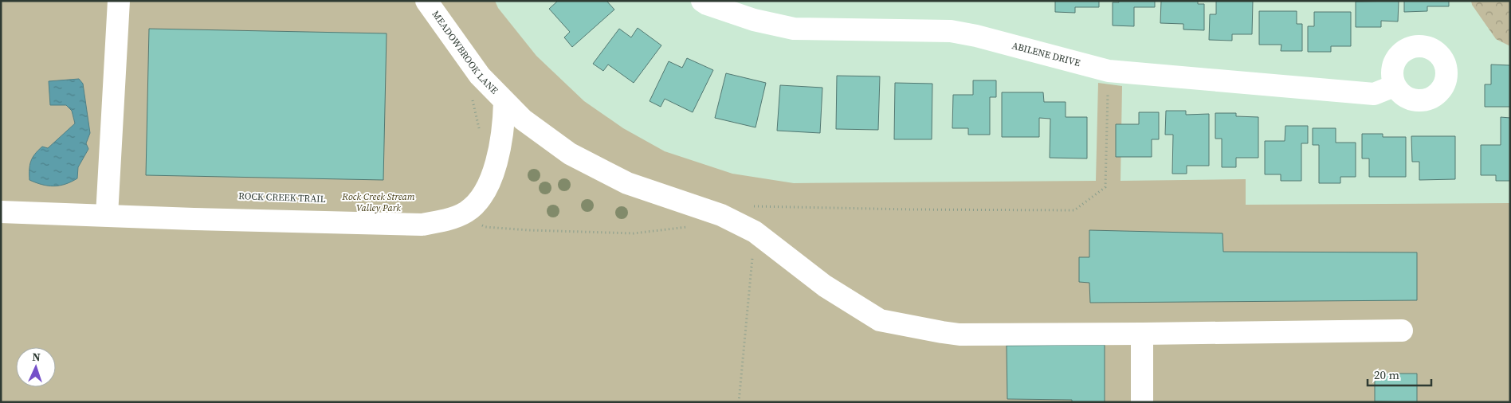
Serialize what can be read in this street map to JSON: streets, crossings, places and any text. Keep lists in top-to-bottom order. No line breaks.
{"streets":{"street":["MEADOWBROOK LANE","ABILENE DRIVE"]},"parks":["Rock Creek Stream Valley Park"],"scale_bar":"20 m","north":"top"}
